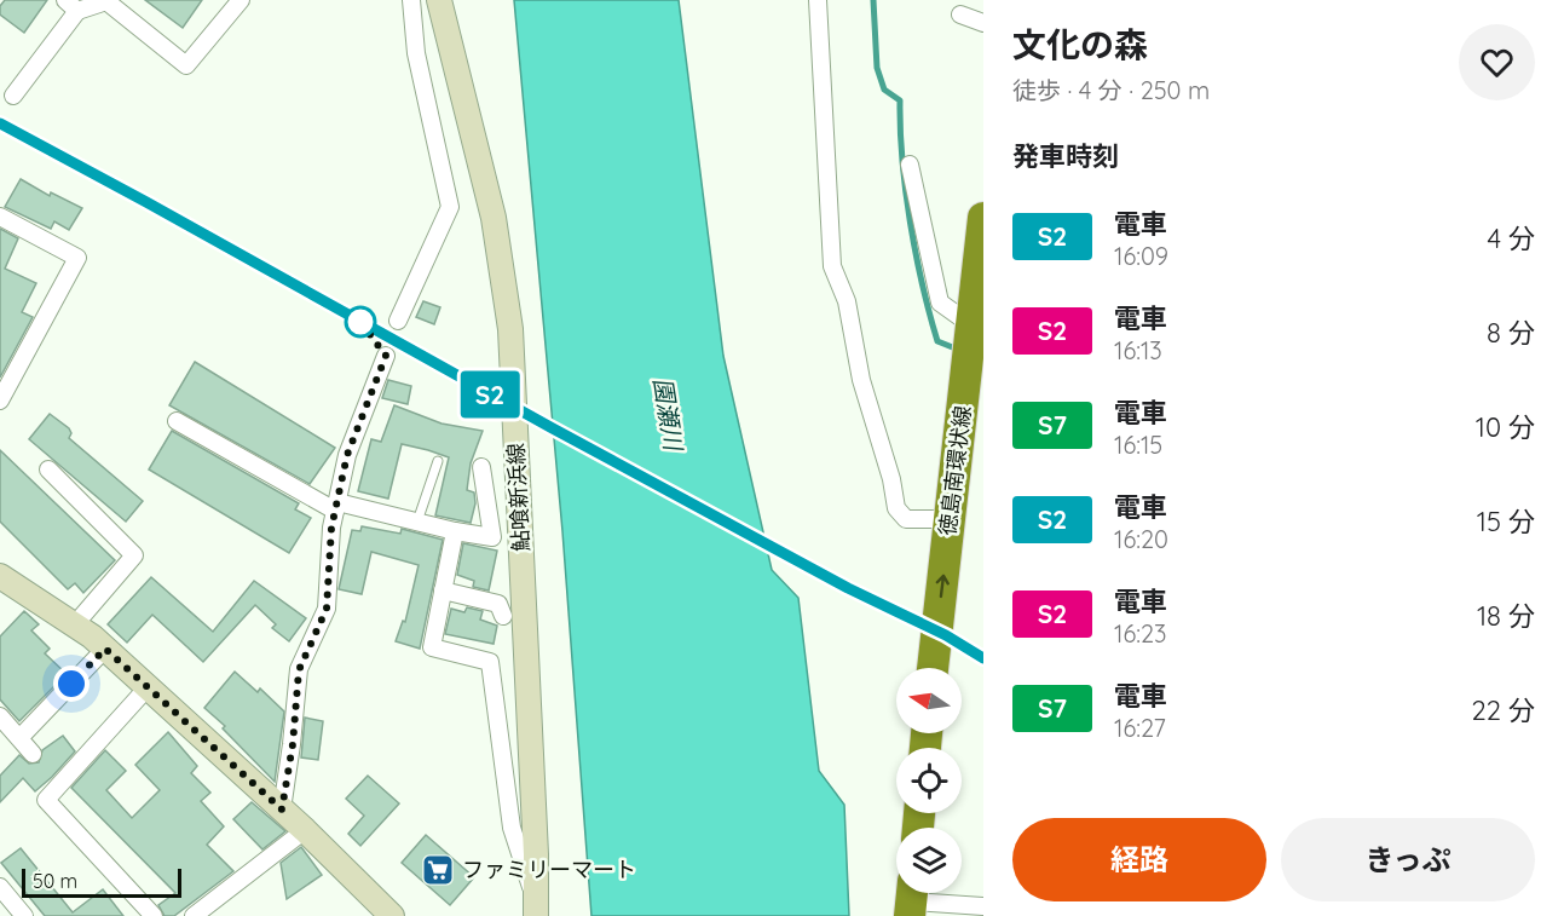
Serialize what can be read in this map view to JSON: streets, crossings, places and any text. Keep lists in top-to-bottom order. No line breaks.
{"streets":{"highway":["徳島南環状線"],"main road":["鮎喰新浜線"]},"water":["園瀬川"],"places":{"supermarket":["ファミリーマート"]},"scale_bar":"50 m","north":"left","page":{"on_map":"S2","heading":[["文化の森","徒歩 · 4 分 · 250 m"],"発車時刻"],"list":[{"mark":"S2","name":"電車","note":"16:09","value":"4 分"},{"mark":"S2","name":"電車","note":"16:13","value":"8 分"},{"mark":"S7","name":"電車","note":"16:15","value":"10 分"},{"mark":"S2","name":"電車","note":"16:20","value":"15 分"},{"mark":"S2","name":"電車","note":"16:23","value":"18 分"},{"mark":"S7","name":"電車","note":"16:27","value":"22 分"}],"buttons":["経路","きっぷ"],"scale":"50 m"}}
